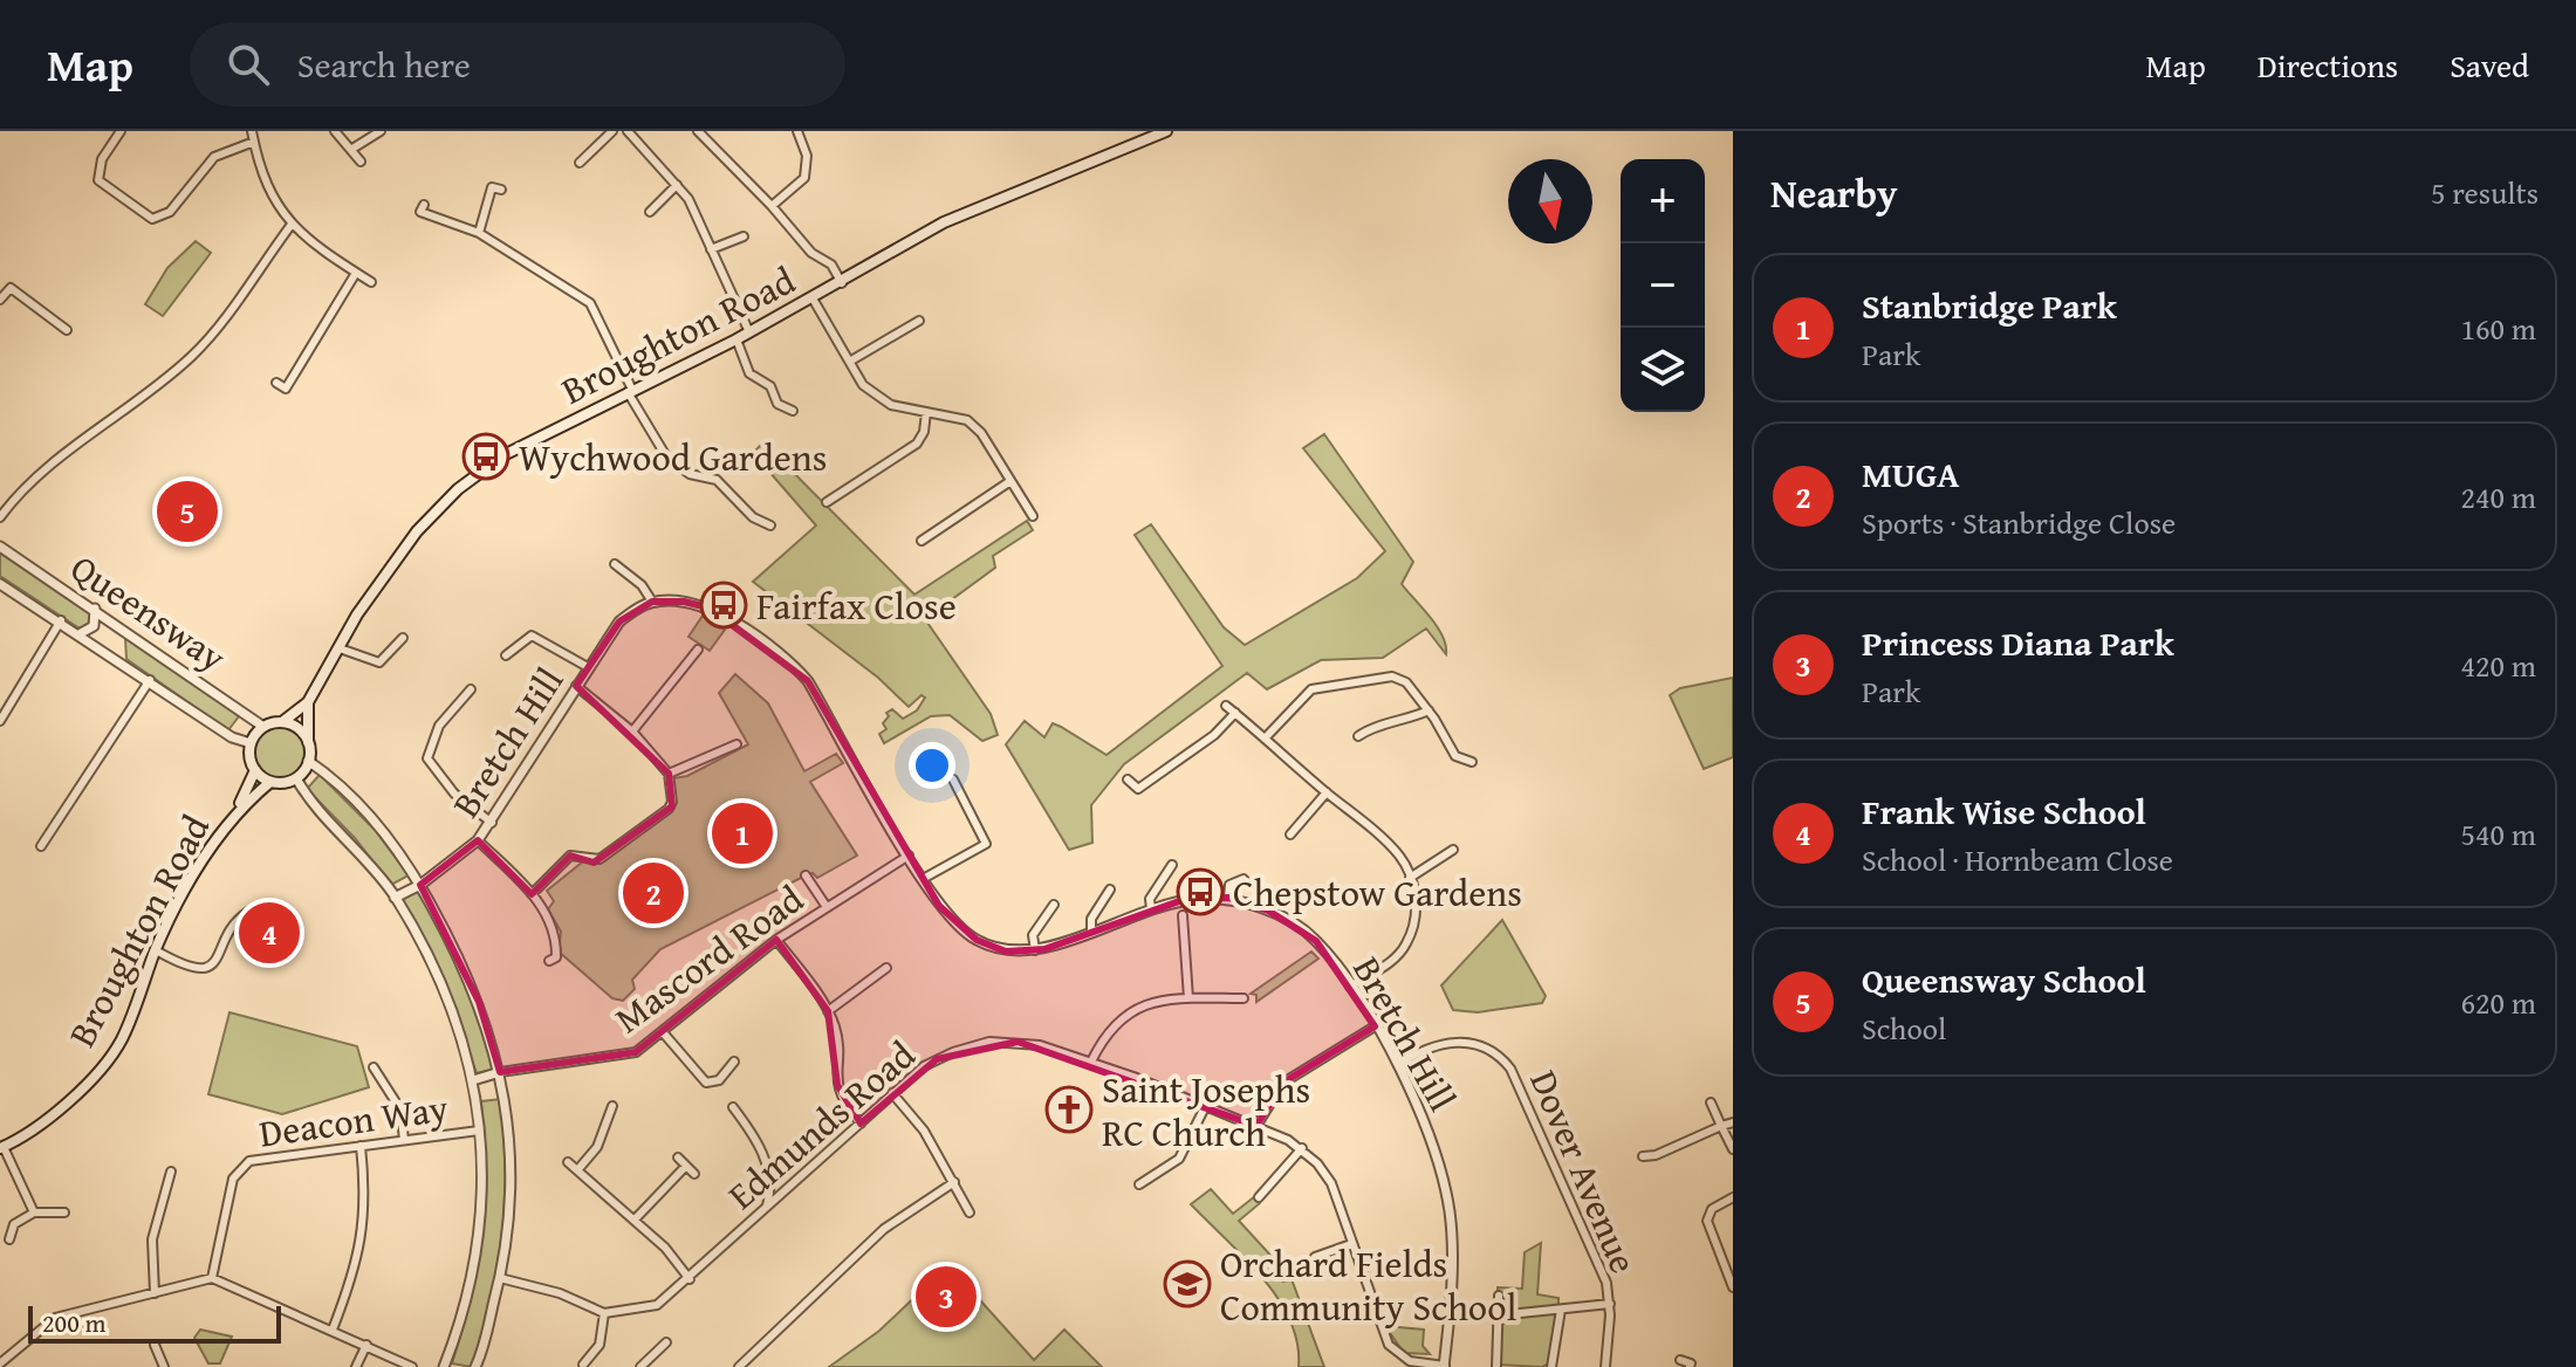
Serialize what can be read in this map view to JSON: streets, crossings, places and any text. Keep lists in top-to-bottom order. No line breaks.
{"streets":{"main road":["Broughton Road"],"street":["Queensway","Bretch Hill","Mascord Road","Deacon Way","Edmunds Road","Dover Avenue"]},"crossings":[["Broughton Road","Queensway"],["Bretch Hill","Mascord Road"],["Bretch Hill","Edmunds Road"],["Bretch Hill","Dover Avenue"]],"places":{"bus stop":["Wychwood Gardens","Fairfax Close","Chepstow Gardens"],"church":["Saint Josephs RC Church"],"school or university":["Orchard Fields Community School"]},"scale_bar":"200 m","north":"bottom","page":{"header":"Map","search":"Search here","nav":["Map","Directions","Saved"],"heading":["Nearby","5 results"],"map_buttons":["+","−"],"list":[{"mark":"1","name":"Stanbridge Park","note":"Park","value":"160 m"},{"mark":"2","name":"MUGA","note":"Sports · Stanbridge Close","value":"240 m"},{"mark":"3","name":"Princess Diana Park","note":"Park","value":"420 m"},{"mark":"4","name":"Frank Wise School","note":"School · Hornbeam Close","value":"540 m"},{"mark":"5","name":"Queensway School","note":"School","value":"620 m"}],"pins":["5","1","2","4","3"],"scale":"200 m"}}
